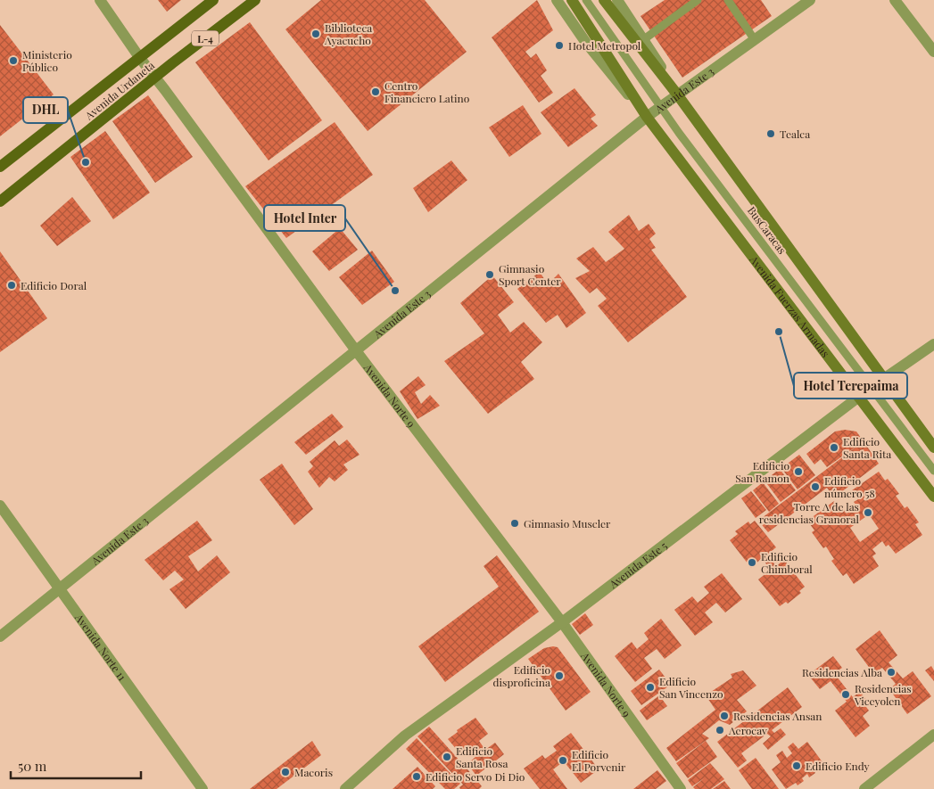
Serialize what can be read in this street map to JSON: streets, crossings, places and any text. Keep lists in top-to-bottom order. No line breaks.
{"streets":{"main road":["L-4","Avenida Urdaneta","Avenida Fuerzas Armadas"],"street":["Avenida Este 3","Avenida Norte 9","Avenida Este 5","Avenida Norte 11"],"lane":["BusCaracas"]},"crossings":[["Avenida Urdaneta","Avenida Norte 9"],["Avenida Este 3","BusCaracas"],["Avenida Este 3","Avenida Fuerzas Armadas"],["Avenida Este 3","Avenida Norte 9"],["Avenida Este 3","Avenida Norte 11"],["BusCaracas","Avenida Este 5"],["Avenida Fuerzas Armadas","Avenida Este 5"],["Avenida Norte 9","Avenida Este 5"]],"places":["Biblioteca Ayacucho","Hotel Metropol","Ministerio Público","Centro Financiero Latino","Tealca","DHL","Gimnasio Sport Center","Edificio Doral","Hotel Inter","Hotel Terepaima","Edificio Santa Rita","Edificio San Ramon","Edificio número 58","Torre A de las residencias Granoral","Gimnasio Muscler","Edificio Chimboral","Residencias Alba","Edificio disproficina","Edificio San Vincenzo","Residencias Viceyolen","Residencias Ansan","Aerocav","Edificio Santa Rosa","Edificio El Porvenir","Edificio Endy","Macoris","Edificio Servo Di Dio"],"scale_bar":"50 m"}
